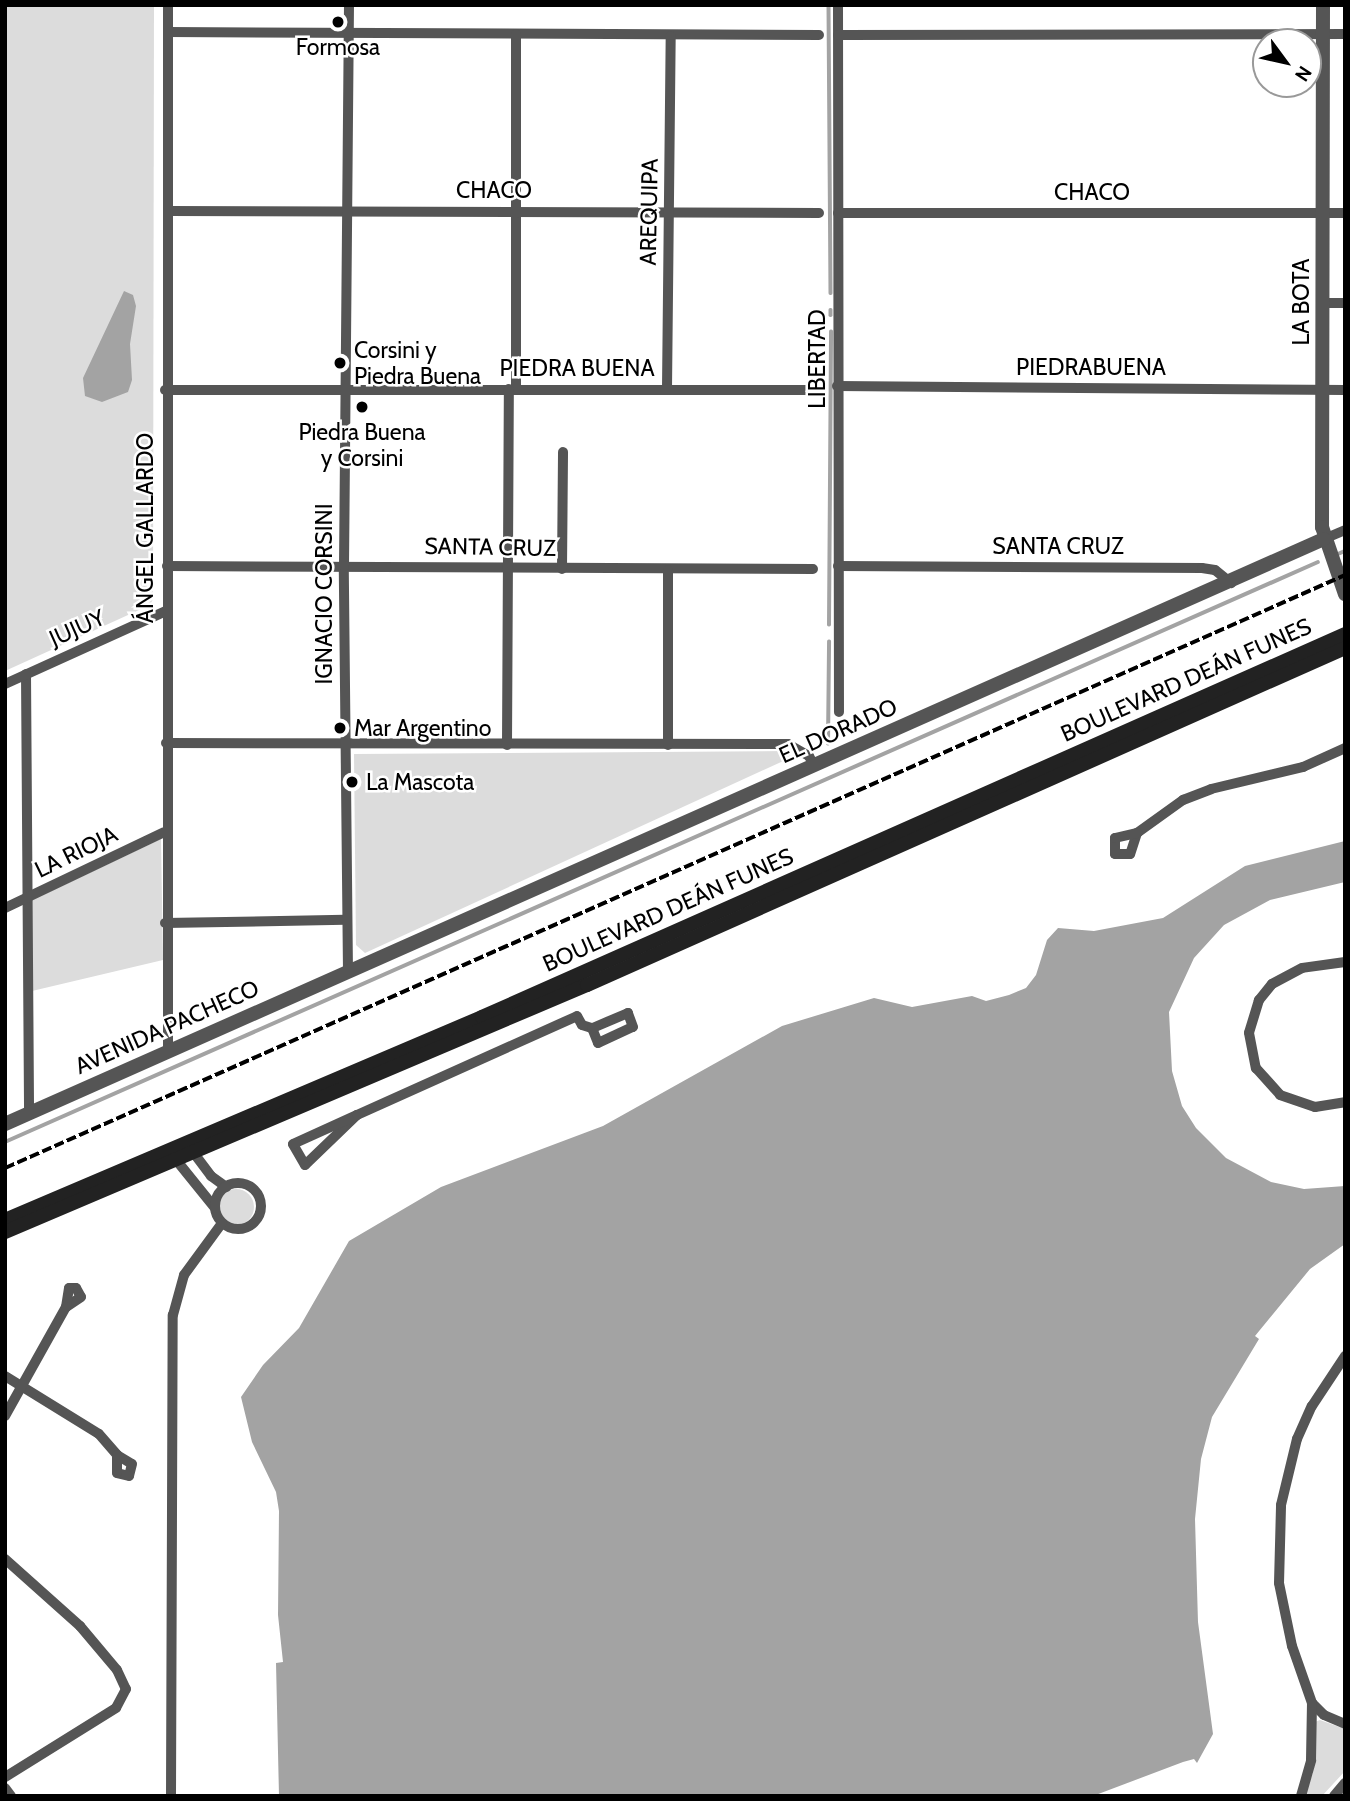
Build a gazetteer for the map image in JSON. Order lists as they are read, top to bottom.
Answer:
{
  "streets": {
    "main road": ["BOULEVARD DEÁN FUNES"],
    "street": [
      "CHACO",
      "AREQUIPA",
      "LA BOTA",
      "LIBERTAD",
      "PIEDRABUENA",
      "PIEDRA BUENA",
      "ÁNGEL GALLARDO",
      "SANTA CRUZ",
      "IGNACIO CORSINI",
      "JUJUY",
      "EL DORADO",
      "LA RIOJA",
      "AVENIDA PACHECO"
    ]
  },
  "crossings": [
    ["CHACO", "AREQUIPA"],
    ["CHACO", "LA BOTA"],
    ["CHACO", "LIBERTAD"],
    ["CHACO", "ÁNGEL GALLARDO"],
    ["CHACO", "IGNACIO CORSINI"],
    ["AREQUIPA", "PIEDRA BUENA"],
    ["LA BOTA", "PIEDRABUENA"],
    ["LA BOTA", "EL DORADO"],
    ["LIBERTAD", "PIEDRABUENA"],
    ["LIBERTAD", "SANTA CRUZ"],
    ["PIEDRA BUENA", "ÁNGEL GALLARDO"],
    ["PIEDRA BUENA", "IGNACIO CORSINI"],
    ["ÁNGEL GALLARDO", "SANTA CRUZ"],
    ["ÁNGEL GALLARDO", "JUJUY"],
    ["ÁNGEL GALLARDO", "LA RIOJA"],
    ["ÁNGEL GALLARDO", "AVENIDA PACHECO"],
    ["SANTA CRUZ", "IGNACIO CORSINI"],
    ["SANTA CRUZ", "EL DORADO"],
    ["IGNACIO CORSINI", "EL DORADO"],
    ["IGNACIO CORSINI", "AVENIDA PACHECO"],
    ["EL DORADO", "AVENIDA PACHECO"]
  ],
  "places": [
    "Formosa",
    "Corsini y Piedra Buena",
    "Piedra Buena y Corsini",
    "Mar Argentino",
    "La Mascota"
  ],
  "north": "bottom right"
}
